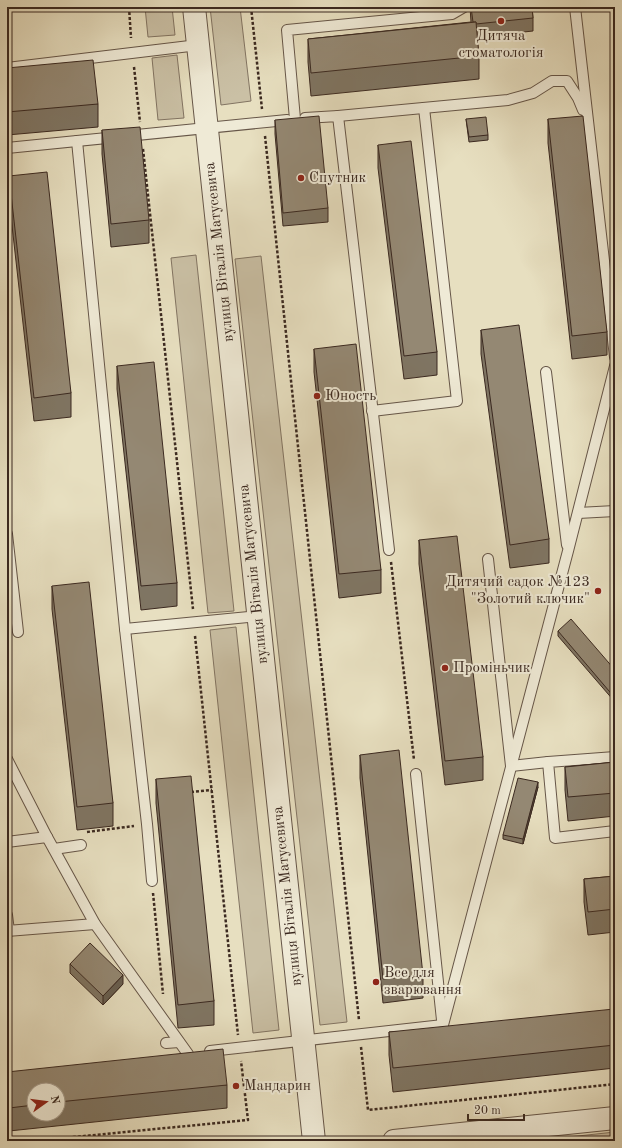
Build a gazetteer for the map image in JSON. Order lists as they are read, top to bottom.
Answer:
{
  "streets": {
    "street": ["вулиця Віталія Матусевича"]
  },
  "places": [
    "Дитяча стоматологія",
    "Спутник",
    "Юность",
    "Дитячий садок №123 \"Золотий ключик\"",
    "Проміньчик",
    "Все для зварювання",
    "Мандарин"
  ],
  "scale_bar": "20 m",
  "north": "right"
}
